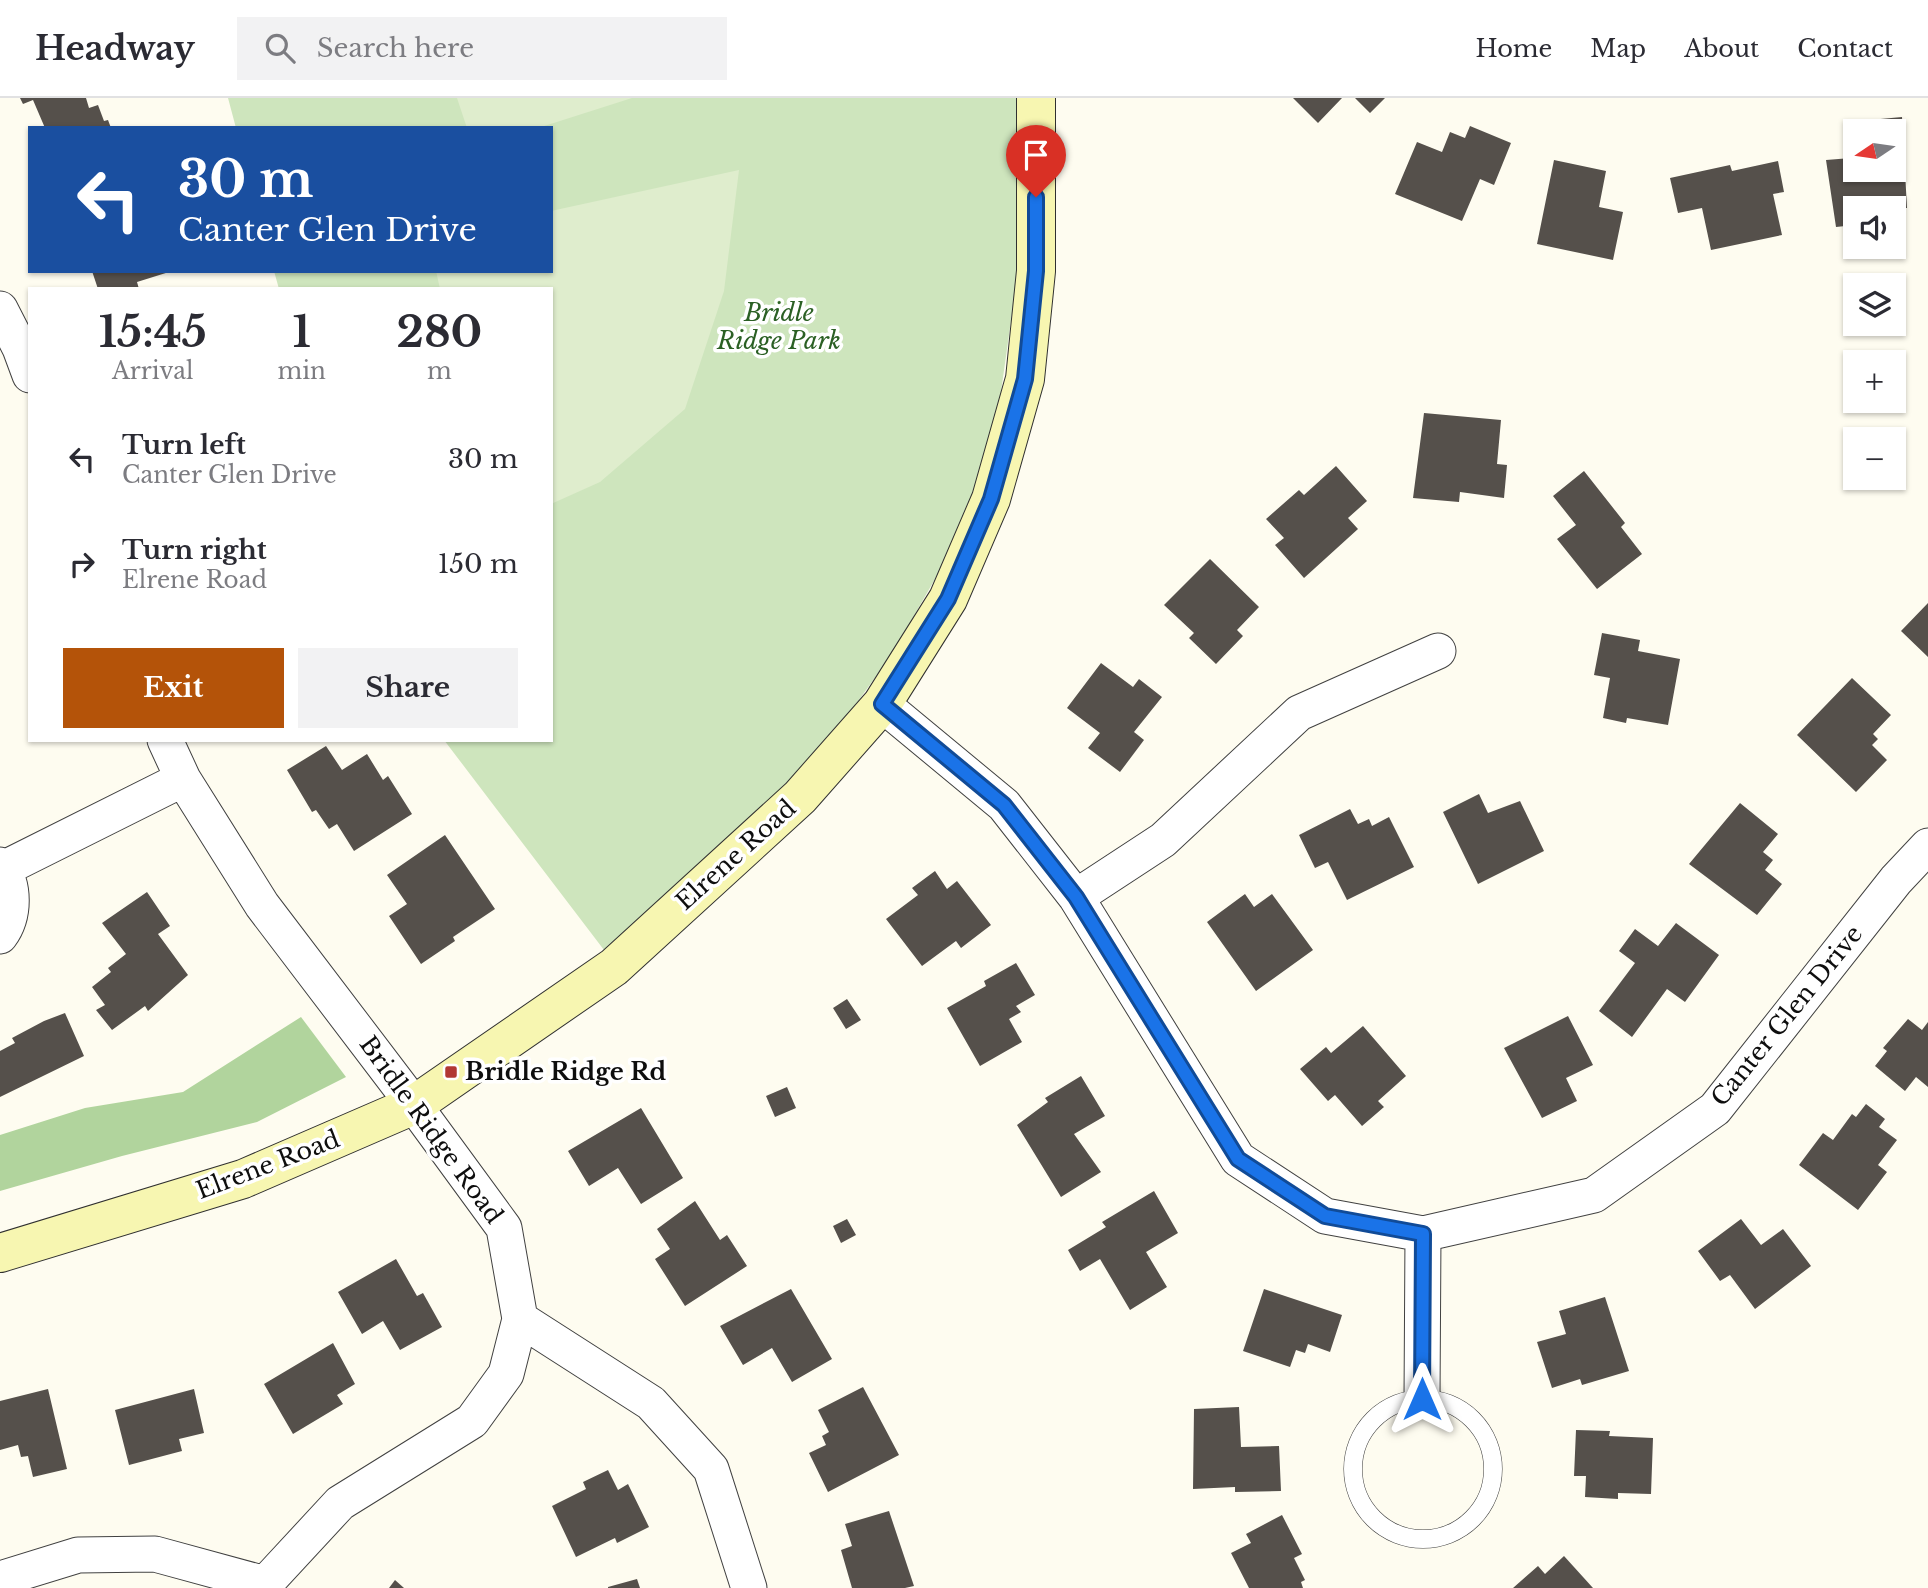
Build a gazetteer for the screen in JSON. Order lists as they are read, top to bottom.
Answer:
{
  "streets": {
    "street": ["Elrene Road", "Canter Glen Drive", "Bridle Ridge Road"]
  },
  "crossings": [
    ["Elrene Road", "Canter Glen Drive"],
    ["Elrene Road", "Bridle Ridge Road"]
  ],
  "parks": ["Bridle Ridge Park"],
  "places": {
    "transit": ["Bridle Ridge Rd"]
  },
  "north": "left",
  "page": {
    "header": "Headway",
    "search": "Search here",
    "nav": [
      "Home",
      "Map",
      "About",
      "Contact"
    ],
    "map_buttons": ["+", "−"],
    "turn": ["30 m", "Canter Glen Drive"],
    "eta": [
      "15:45",
      "Arrival",
      "1",
      "min",
      "280",
      "m"
    ],
    "list": [
      {
        "name": "Turn left",
        "note": "Canter Glen Drive",
        "value": "30 m"
      },
      {
        "name": "Turn right",
        "note": "Elrene Road",
        "value": "150 m"
      }
    ],
    "buttons": ["Exit", "Share"]
  }
}
